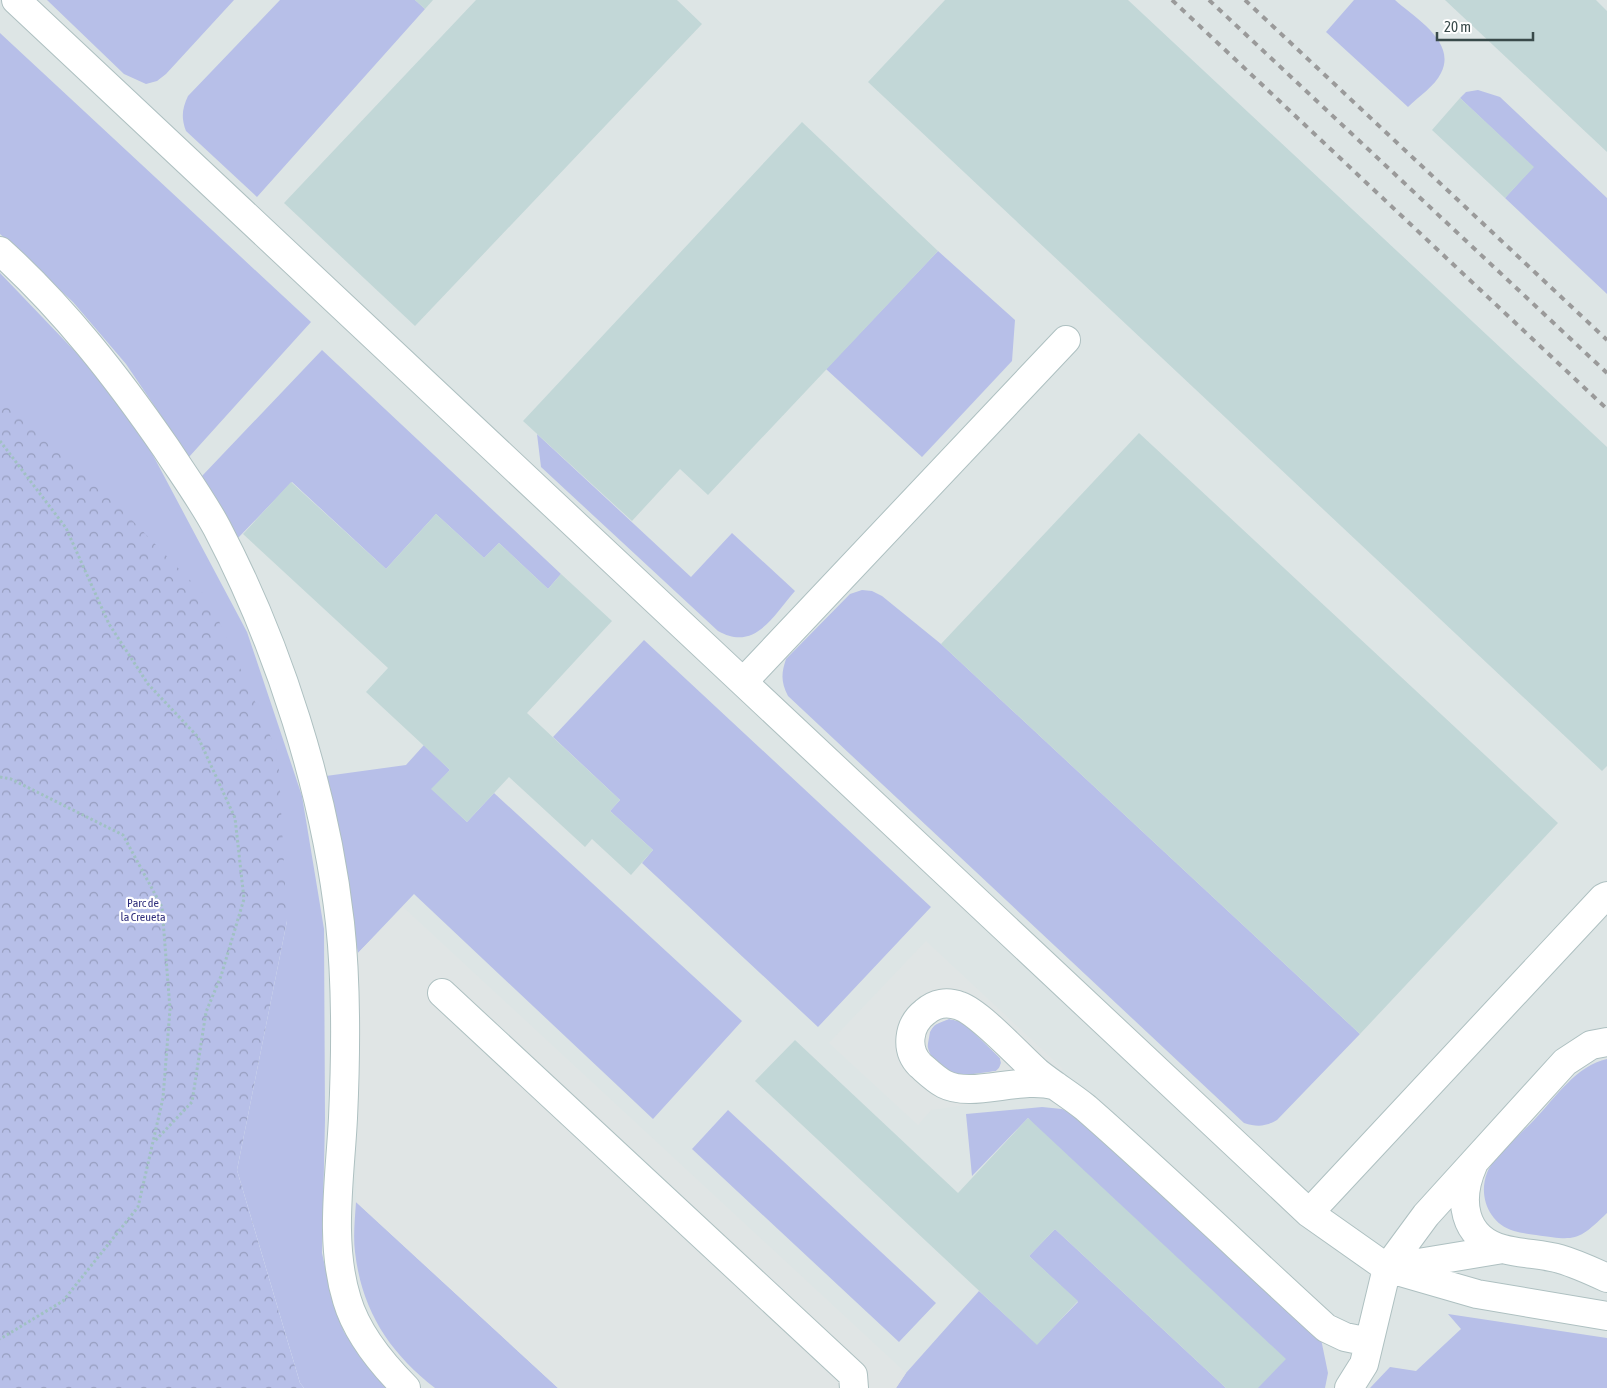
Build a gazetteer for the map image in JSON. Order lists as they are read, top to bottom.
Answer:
{
  "parks": ["Parc de la Creueta"],
  "scale_bar": "20 m"
}
